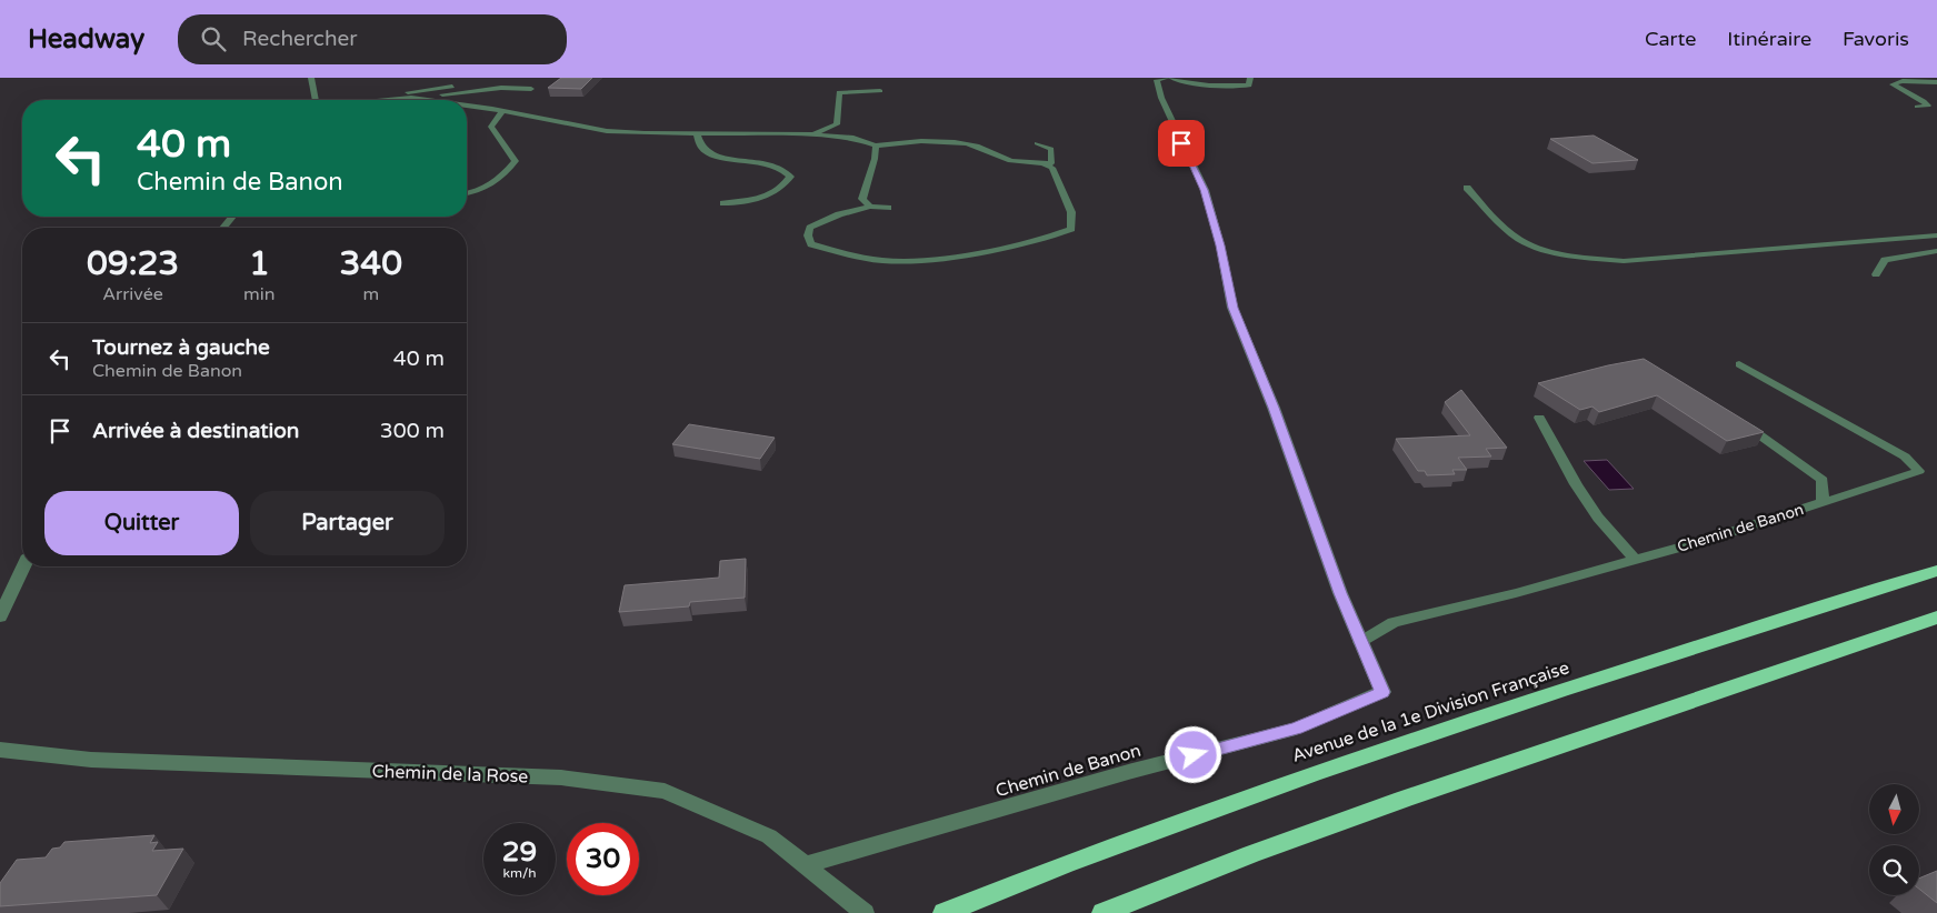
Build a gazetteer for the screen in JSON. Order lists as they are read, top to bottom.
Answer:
{
  "streets": {
    "highway": ["Avenue de la 1e Division Française"],
    "street": ["Chemin de Banon", "Chemin de la Rose"]
  },
  "crossings": [
    ["Chemin de Banon", "Chemin de la Rose"]
  ],
  "north": "bottom",
  "page": {
    "header": "Headway",
    "search": "Rechercher",
    "nav": ["Carte", "Itinéraire", "Favoris"],
    "turn": ["40 m", "Chemin de Banon"],
    "eta": [
      "09:23",
      "Arrivée",
      "1",
      "min",
      "340",
      "m"
    ],
    "list": [
      {
        "name": "Tournez à gauche",
        "note": "Chemin de Banon",
        "value": "40 m"
      },
      {
        "name": "Arrivée à destination",
        "value": "300 m"
      }
    ],
    "buttons": ["Quitter", "Partager"],
    "speed": "29 km/h",
    "limit": "30"
  }
}
